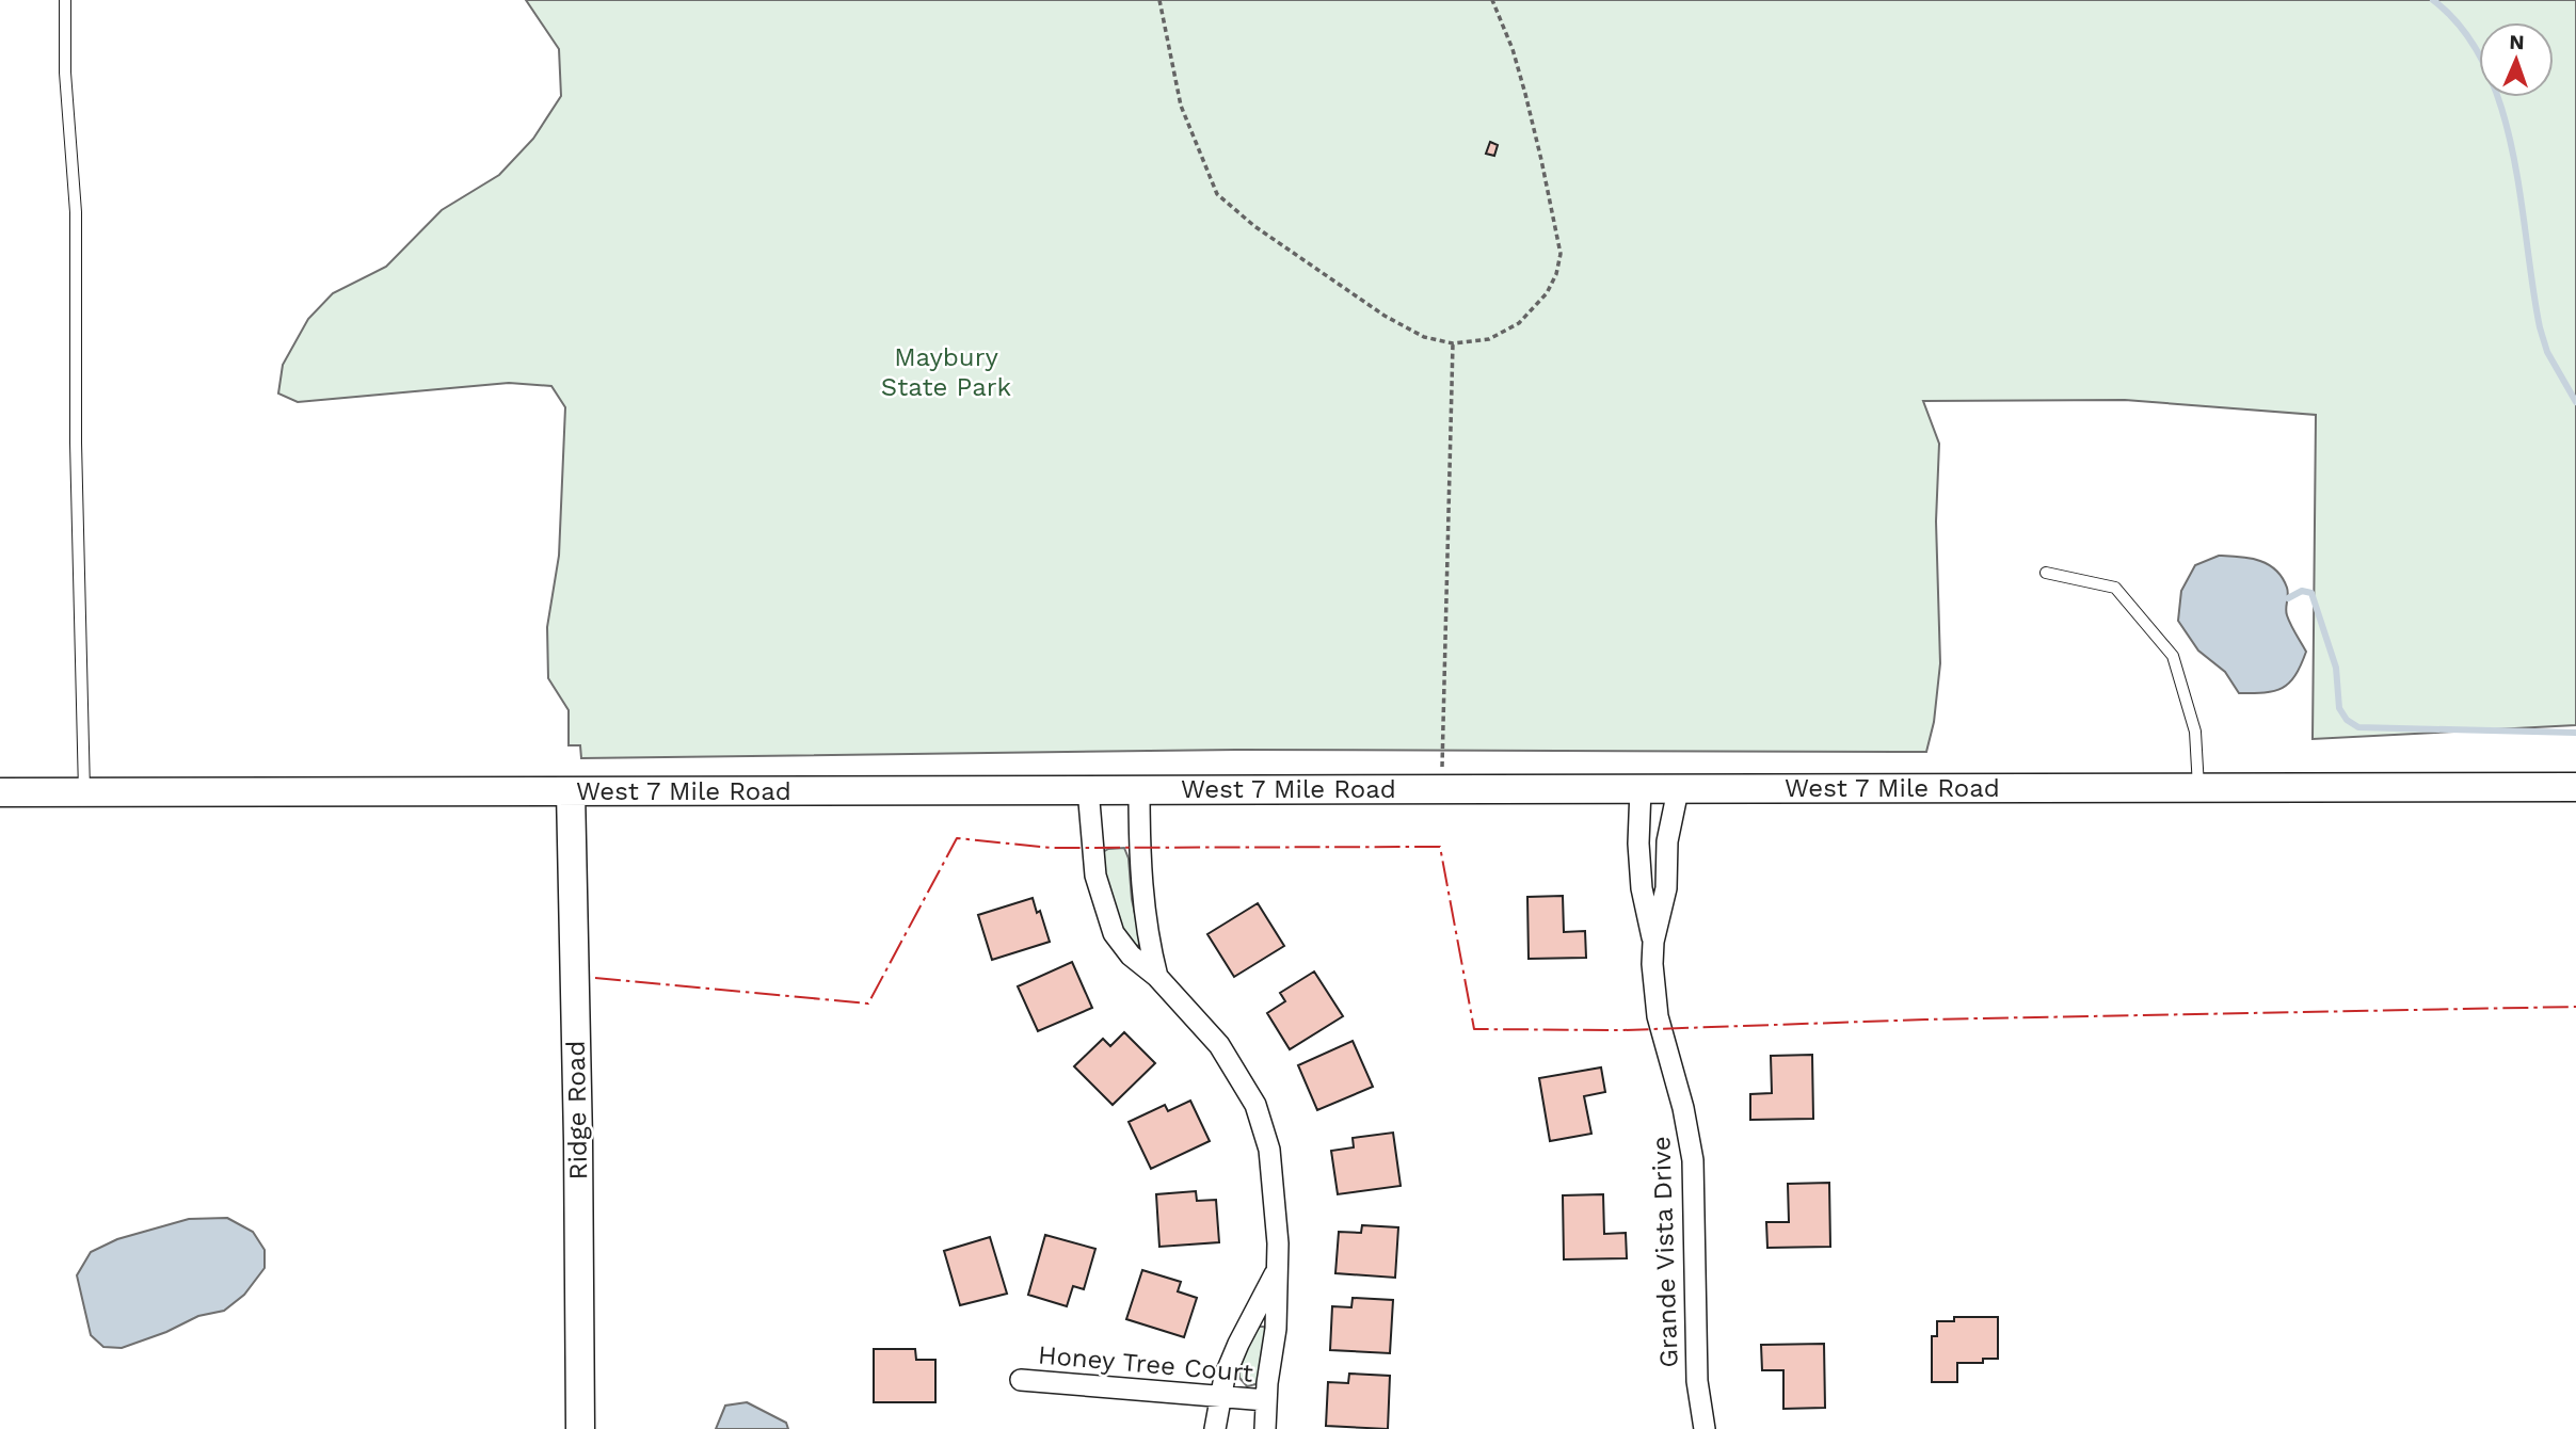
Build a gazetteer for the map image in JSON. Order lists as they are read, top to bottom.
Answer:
{
  "streets": {
    "street": [
      "West 7 Mile Road",
      "Ridge Road",
      "Grande Vista Drive",
      "Honey Tree Court"
    ]
  },
  "crossings": [
    ["West 7 Mile Road", "Ridge Road"],
    ["West 7 Mile Road", "Grande Vista Drive"]
  ],
  "parks": ["Maybury State Park"],
  "north": "top"
}
